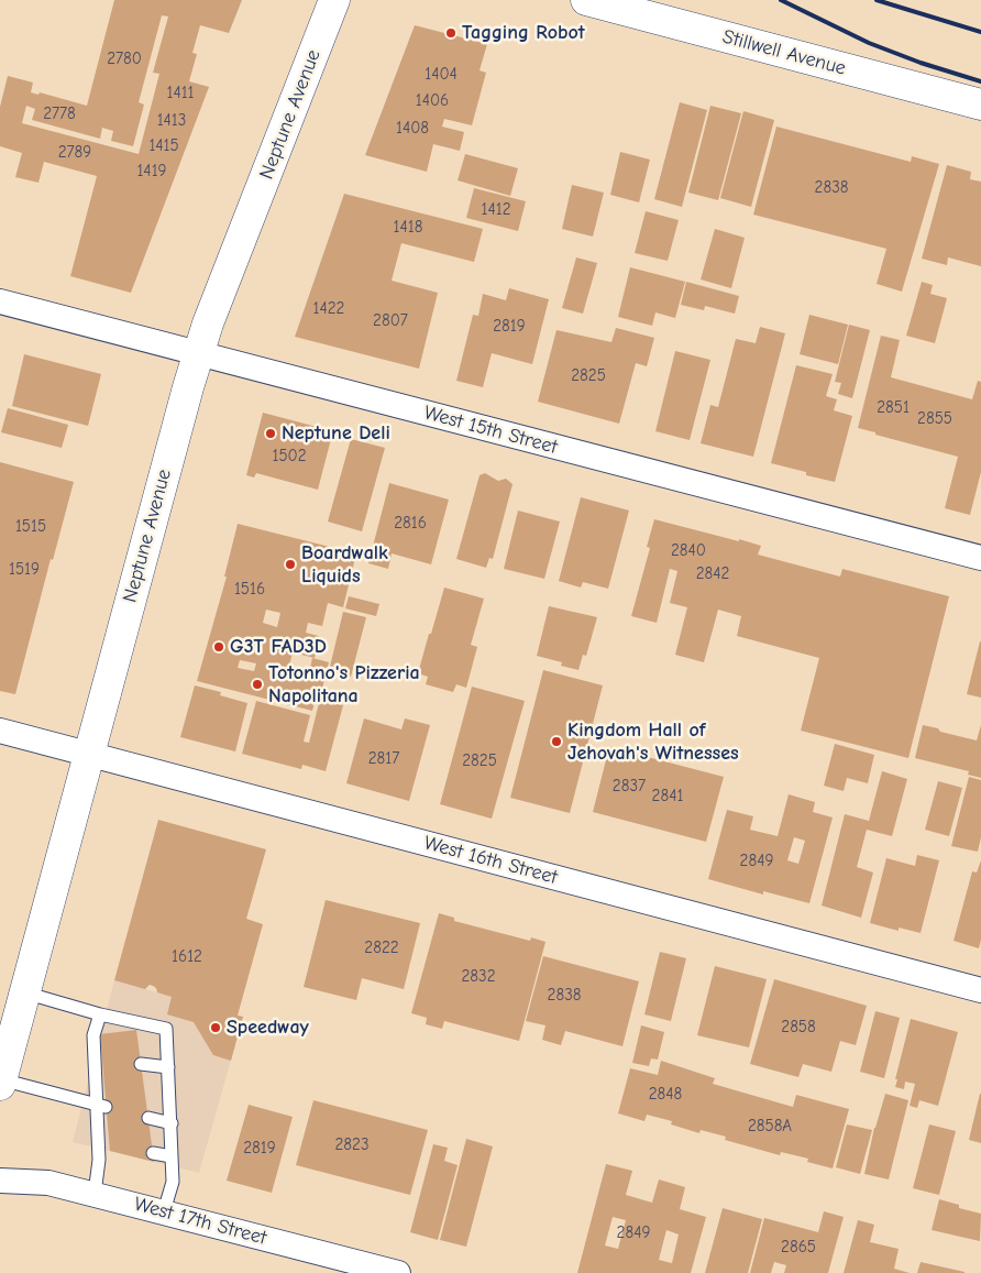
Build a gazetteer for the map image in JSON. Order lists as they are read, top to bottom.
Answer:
{
  "streets": {
    "main road": ["Stillwell Avenue", "Neptune Avenue"],
    "street": ["West 15th Street", "West 16th Street", "West 17th Street"]
  },
  "crossings": [
    ["Neptune Avenue", "West 15th Street"],
    ["Neptune Avenue", "West 16th Street"]
  ],
  "places": [
    "Tagging Robot",
    "Neptune Deli",
    "Boardwalk Liquids",
    "G3T FAD3D",
    "Totonno's Pizzeria Napolitana",
    "Kingdom Hall of Jehovah's Witnesses",
    "Speedway"
  ],
  "house_numbers": [
    "2780",
    "1404",
    "1411",
    "1406",
    "2778",
    "1413",
    "1408",
    "1415",
    "2789",
    "1419",
    "2838",
    "1412",
    "1418",
    "1422",
    "2807",
    "2819",
    "2825",
    "2851",
    "2855",
    "1502",
    "2816",
    "1515",
    "2840",
    "1519",
    "2842",
    "1516",
    "2817",
    "2825",
    "2837",
    "2841",
    "2849",
    "2822",
    "1612",
    "2832",
    "2838",
    "2858",
    "2848",
    "2858A",
    "2823",
    "2819",
    "2849",
    "2865"
  ]
}
